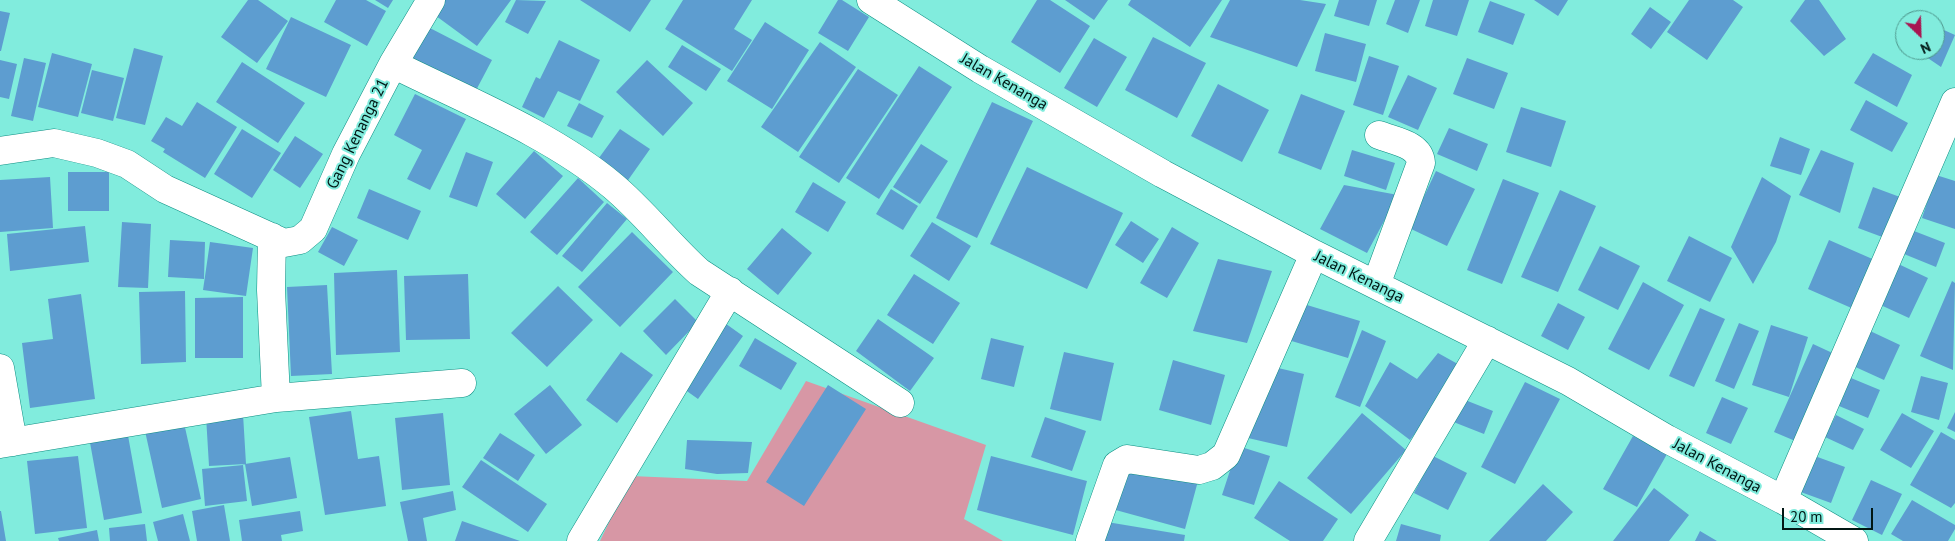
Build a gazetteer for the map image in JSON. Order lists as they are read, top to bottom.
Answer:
{
  "streets": {
    "street": ["Jalan Kenanga", "Gang Kenanga 21"]
  },
  "scale_bar": "20 m",
  "north": "bottom right"
}
